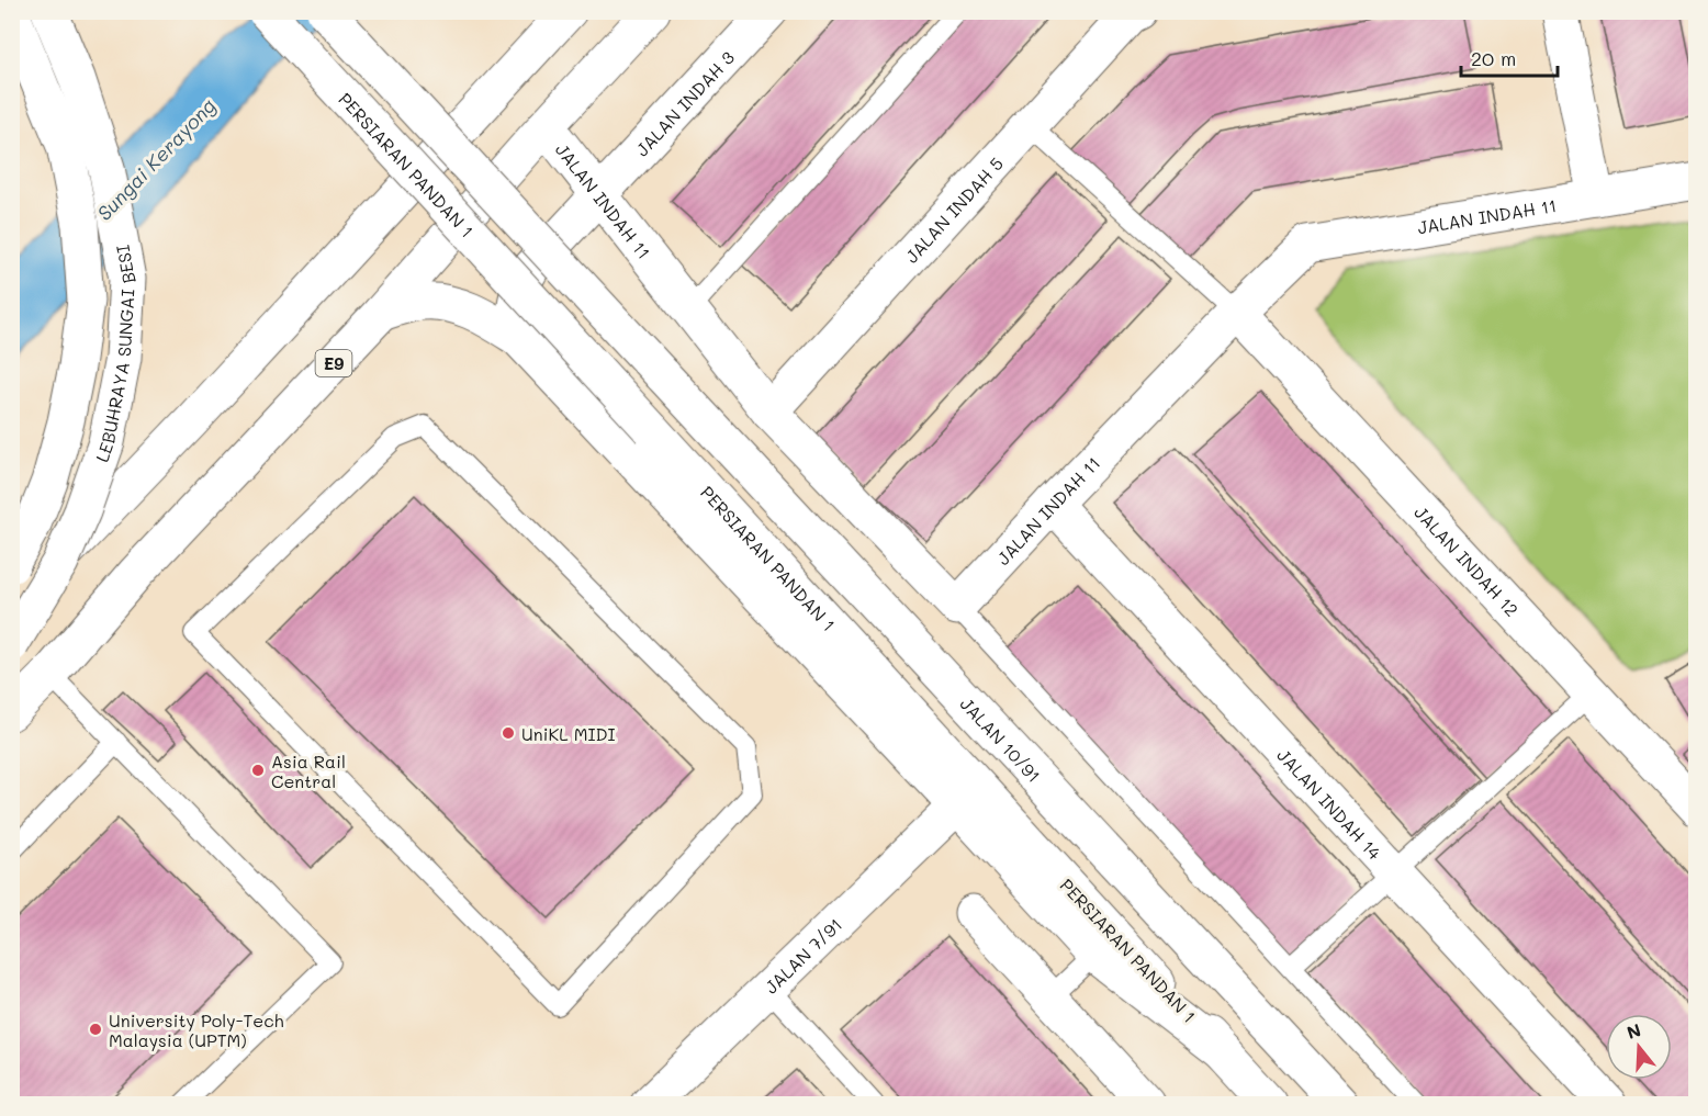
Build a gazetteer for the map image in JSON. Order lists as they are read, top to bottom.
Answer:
{
  "streets": {
    "main road": [
      "JALAN INDAH 3",
      "PERSIARAN PANDAN 1",
      "JALAN INDAH 11",
      "JALAN INDAH 5",
      "LEBUHRAYA SUNGAI BESI",
      "E9",
      "JALAN INDAH 12",
      "JALAN 10/91",
      "JALAN INDAH 14",
      "JALAN 7/91"
    ]
  },
  "crossings": [
    ["JALAN INDAH 3", "JALAN INDAH 11"],
    ["JALAN INDAH 11", "JALAN INDAH 5"],
    ["JALAN INDAH 11", "E9"],
    ["JALAN INDAH 11", "JALAN INDAH 12"],
    ["JALAN INDAH 11", "JALAN INDAH 14"]
  ],
  "water": ["Sungai Kerayong"],
  "places": ["UniKL MIDI", "Asia Rail Central", "University Poly-Tech Malaysia (UPTM)"],
  "scale_bar": "20 m",
  "north": "top"
}
